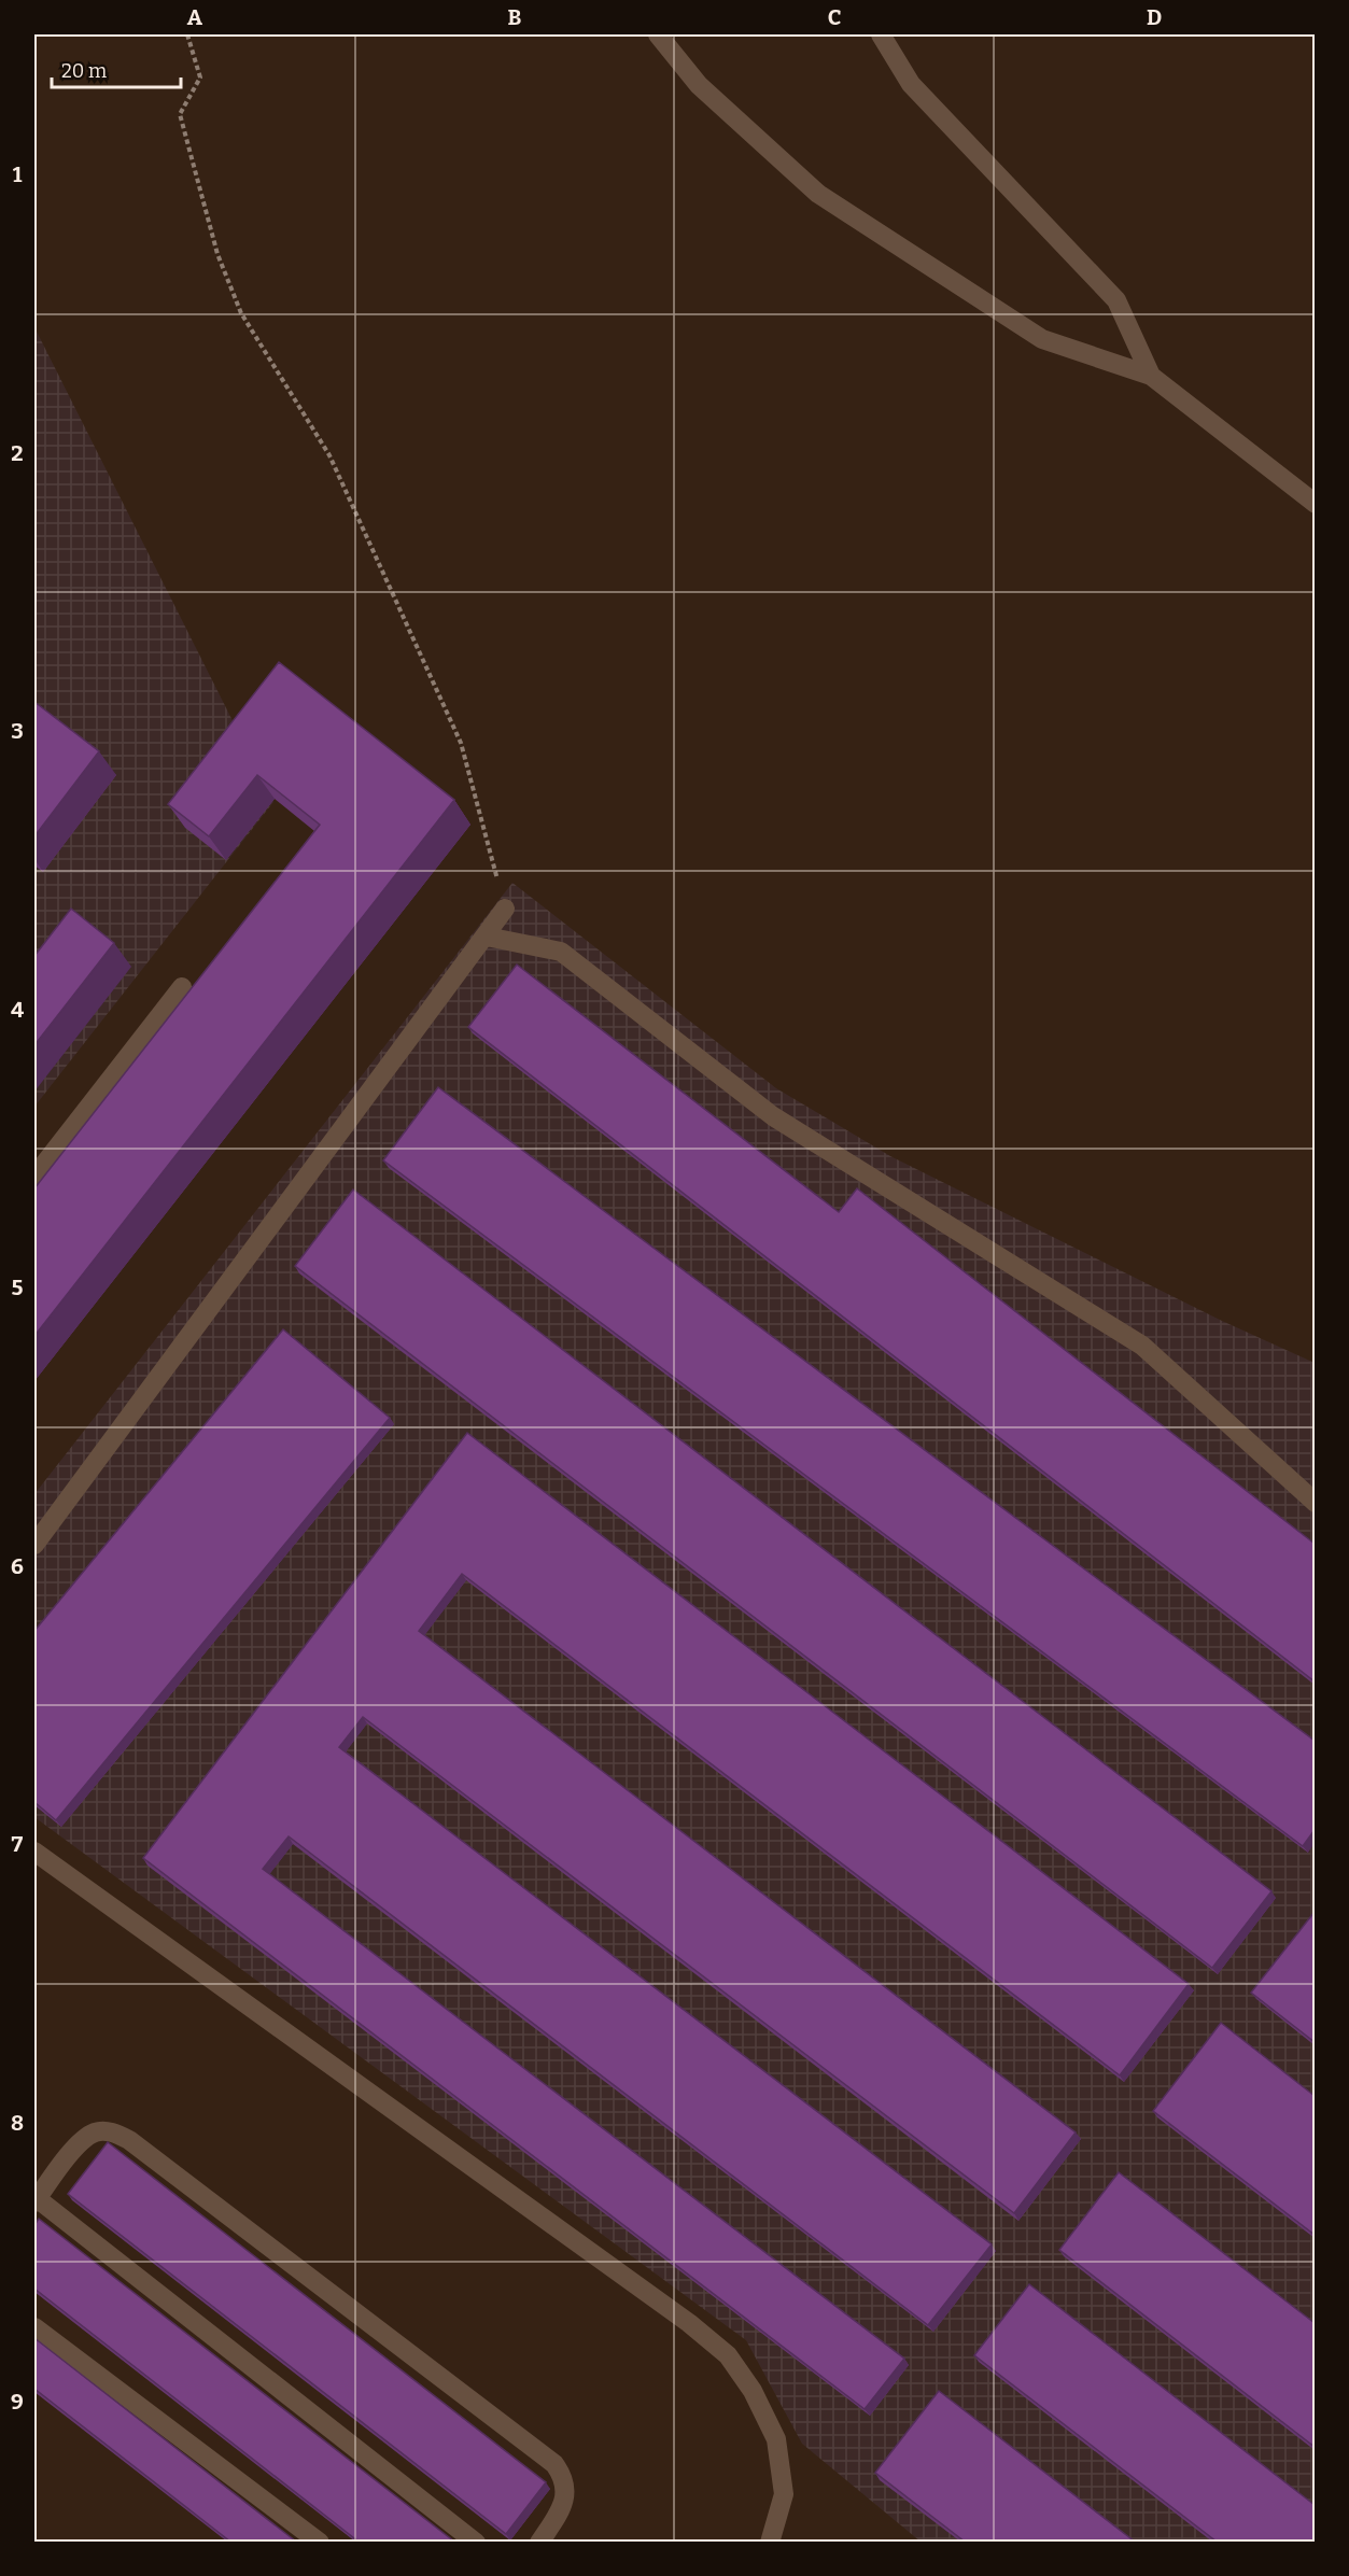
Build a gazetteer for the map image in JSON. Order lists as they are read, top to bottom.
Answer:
{
  "scale_bar": "20 m",
  "grid": {
    "columns": [
      "A",
      "B",
      "C",
      "D"
    ],
    "rows": [
      "1",
      "2",
      "3",
      "4",
      "5",
      "6",
      "7",
      "8",
      "9"
    ]
  }
}
